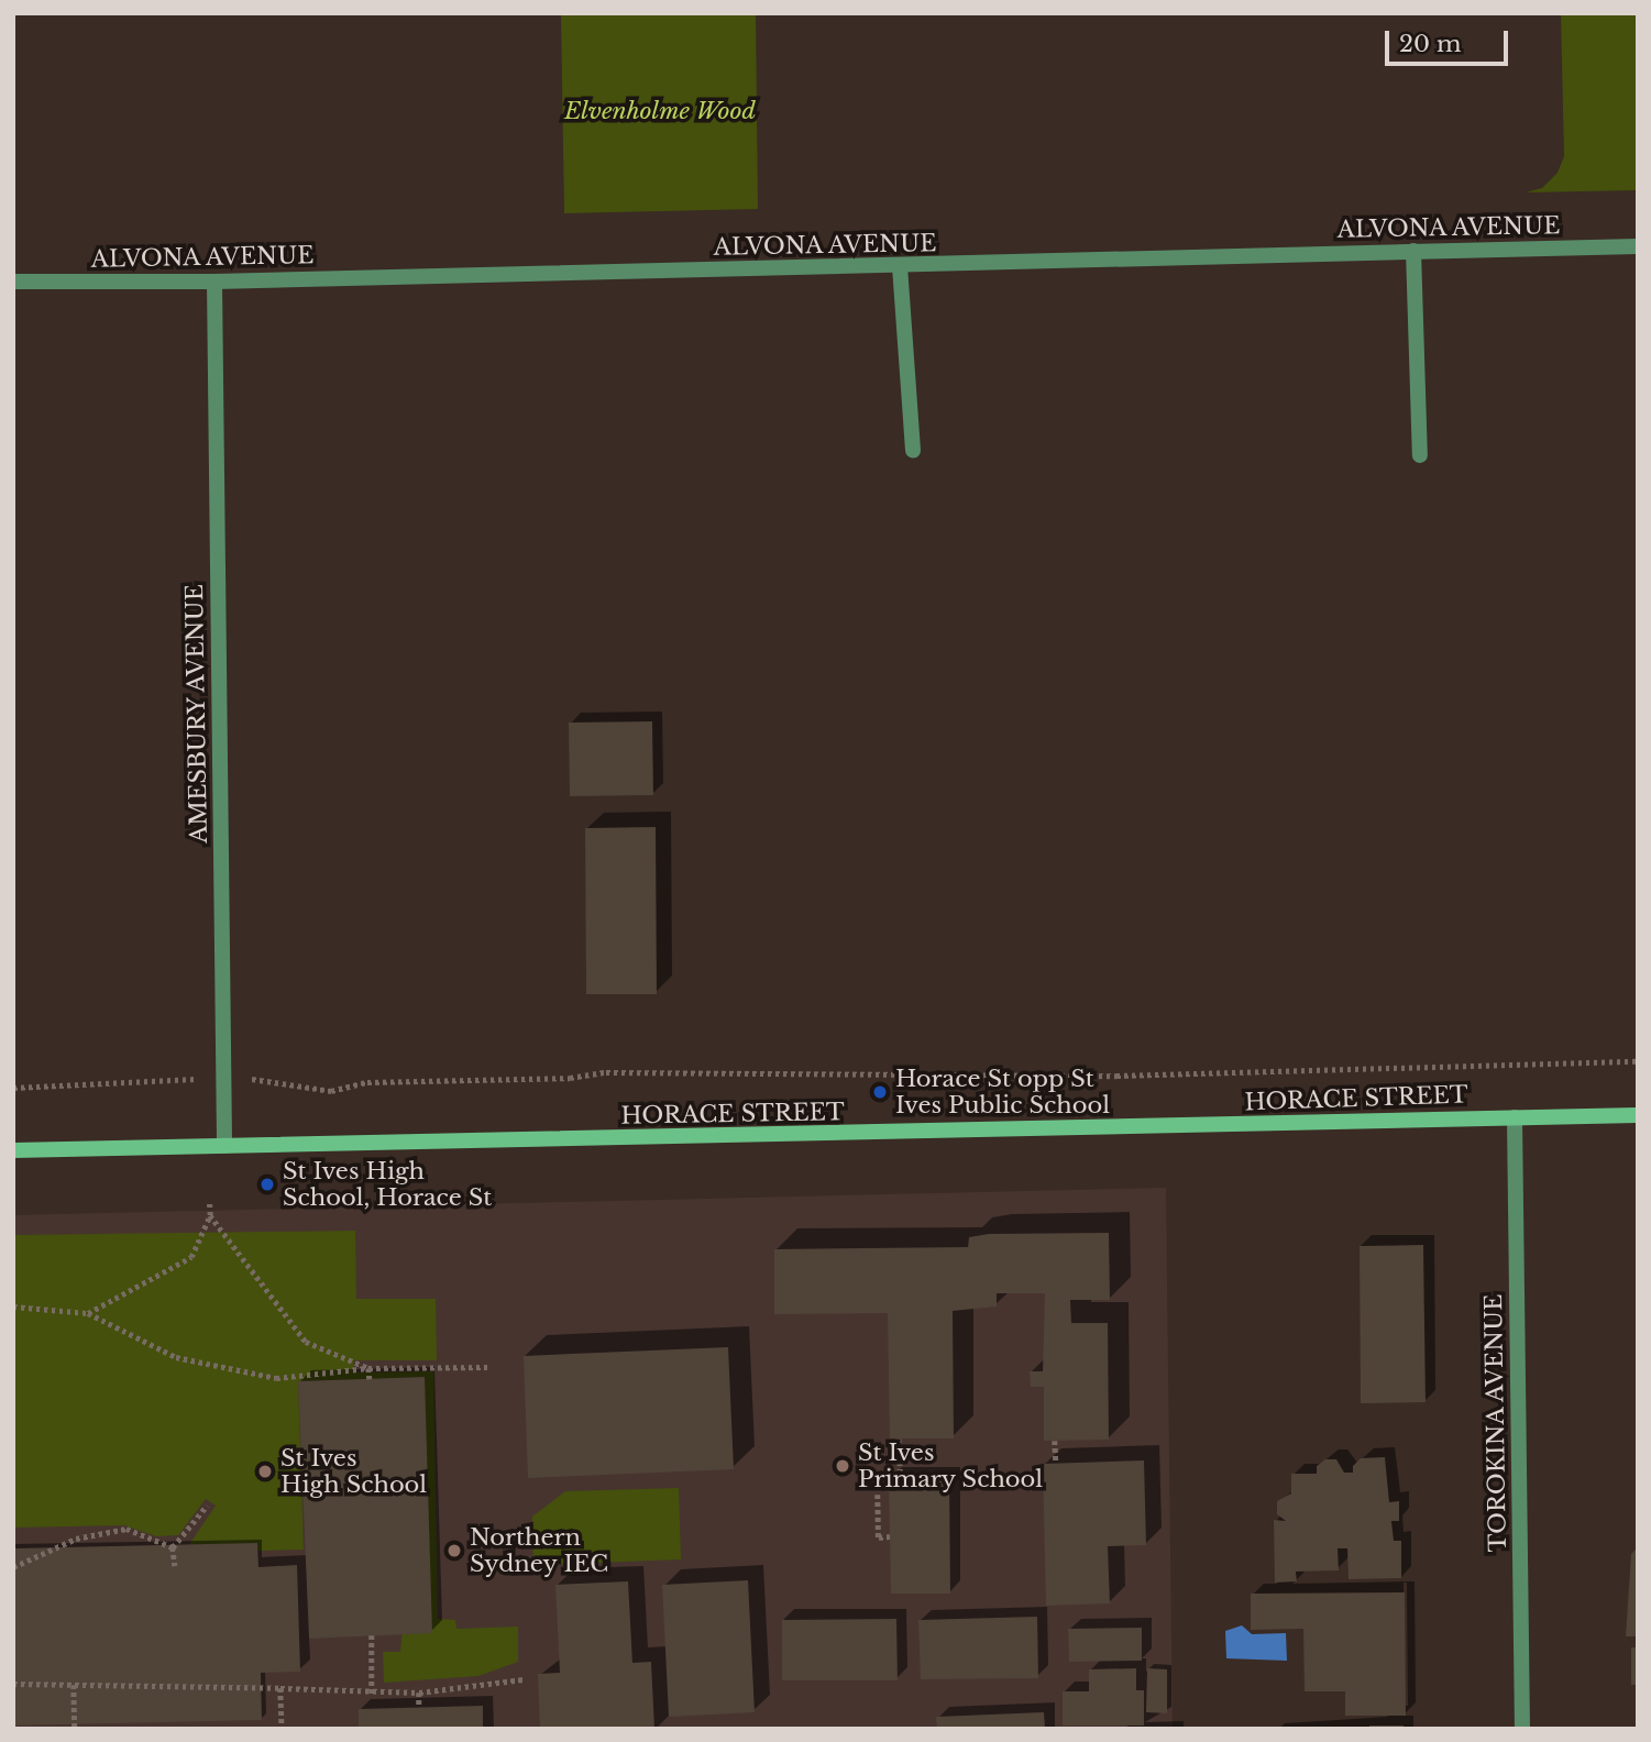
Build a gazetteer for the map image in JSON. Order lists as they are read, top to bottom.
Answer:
{
  "streets": {
    "main road": ["HORACE STREET"],
    "street": ["ALVONA AVENUE", "AMESBURY AVENUE", "TOROKINA AVENUE"]
  },
  "crossings": [
    ["ALVONA AVENUE", "AMESBURY AVENUE"],
    ["AMESBURY AVENUE", "HORACE STREET"],
    ["HORACE STREET", "TOROKINA AVENUE"]
  ],
  "parks": ["Elvenholme Wood"],
  "places": [
    "Horace St opp St Ives Public School",
    "St Ives High School, Horace St",
    "St Ives Primary School",
    "St Ives High School",
    "Northern Sydney IEC"
  ],
  "scale_bar": "20 m"
}
